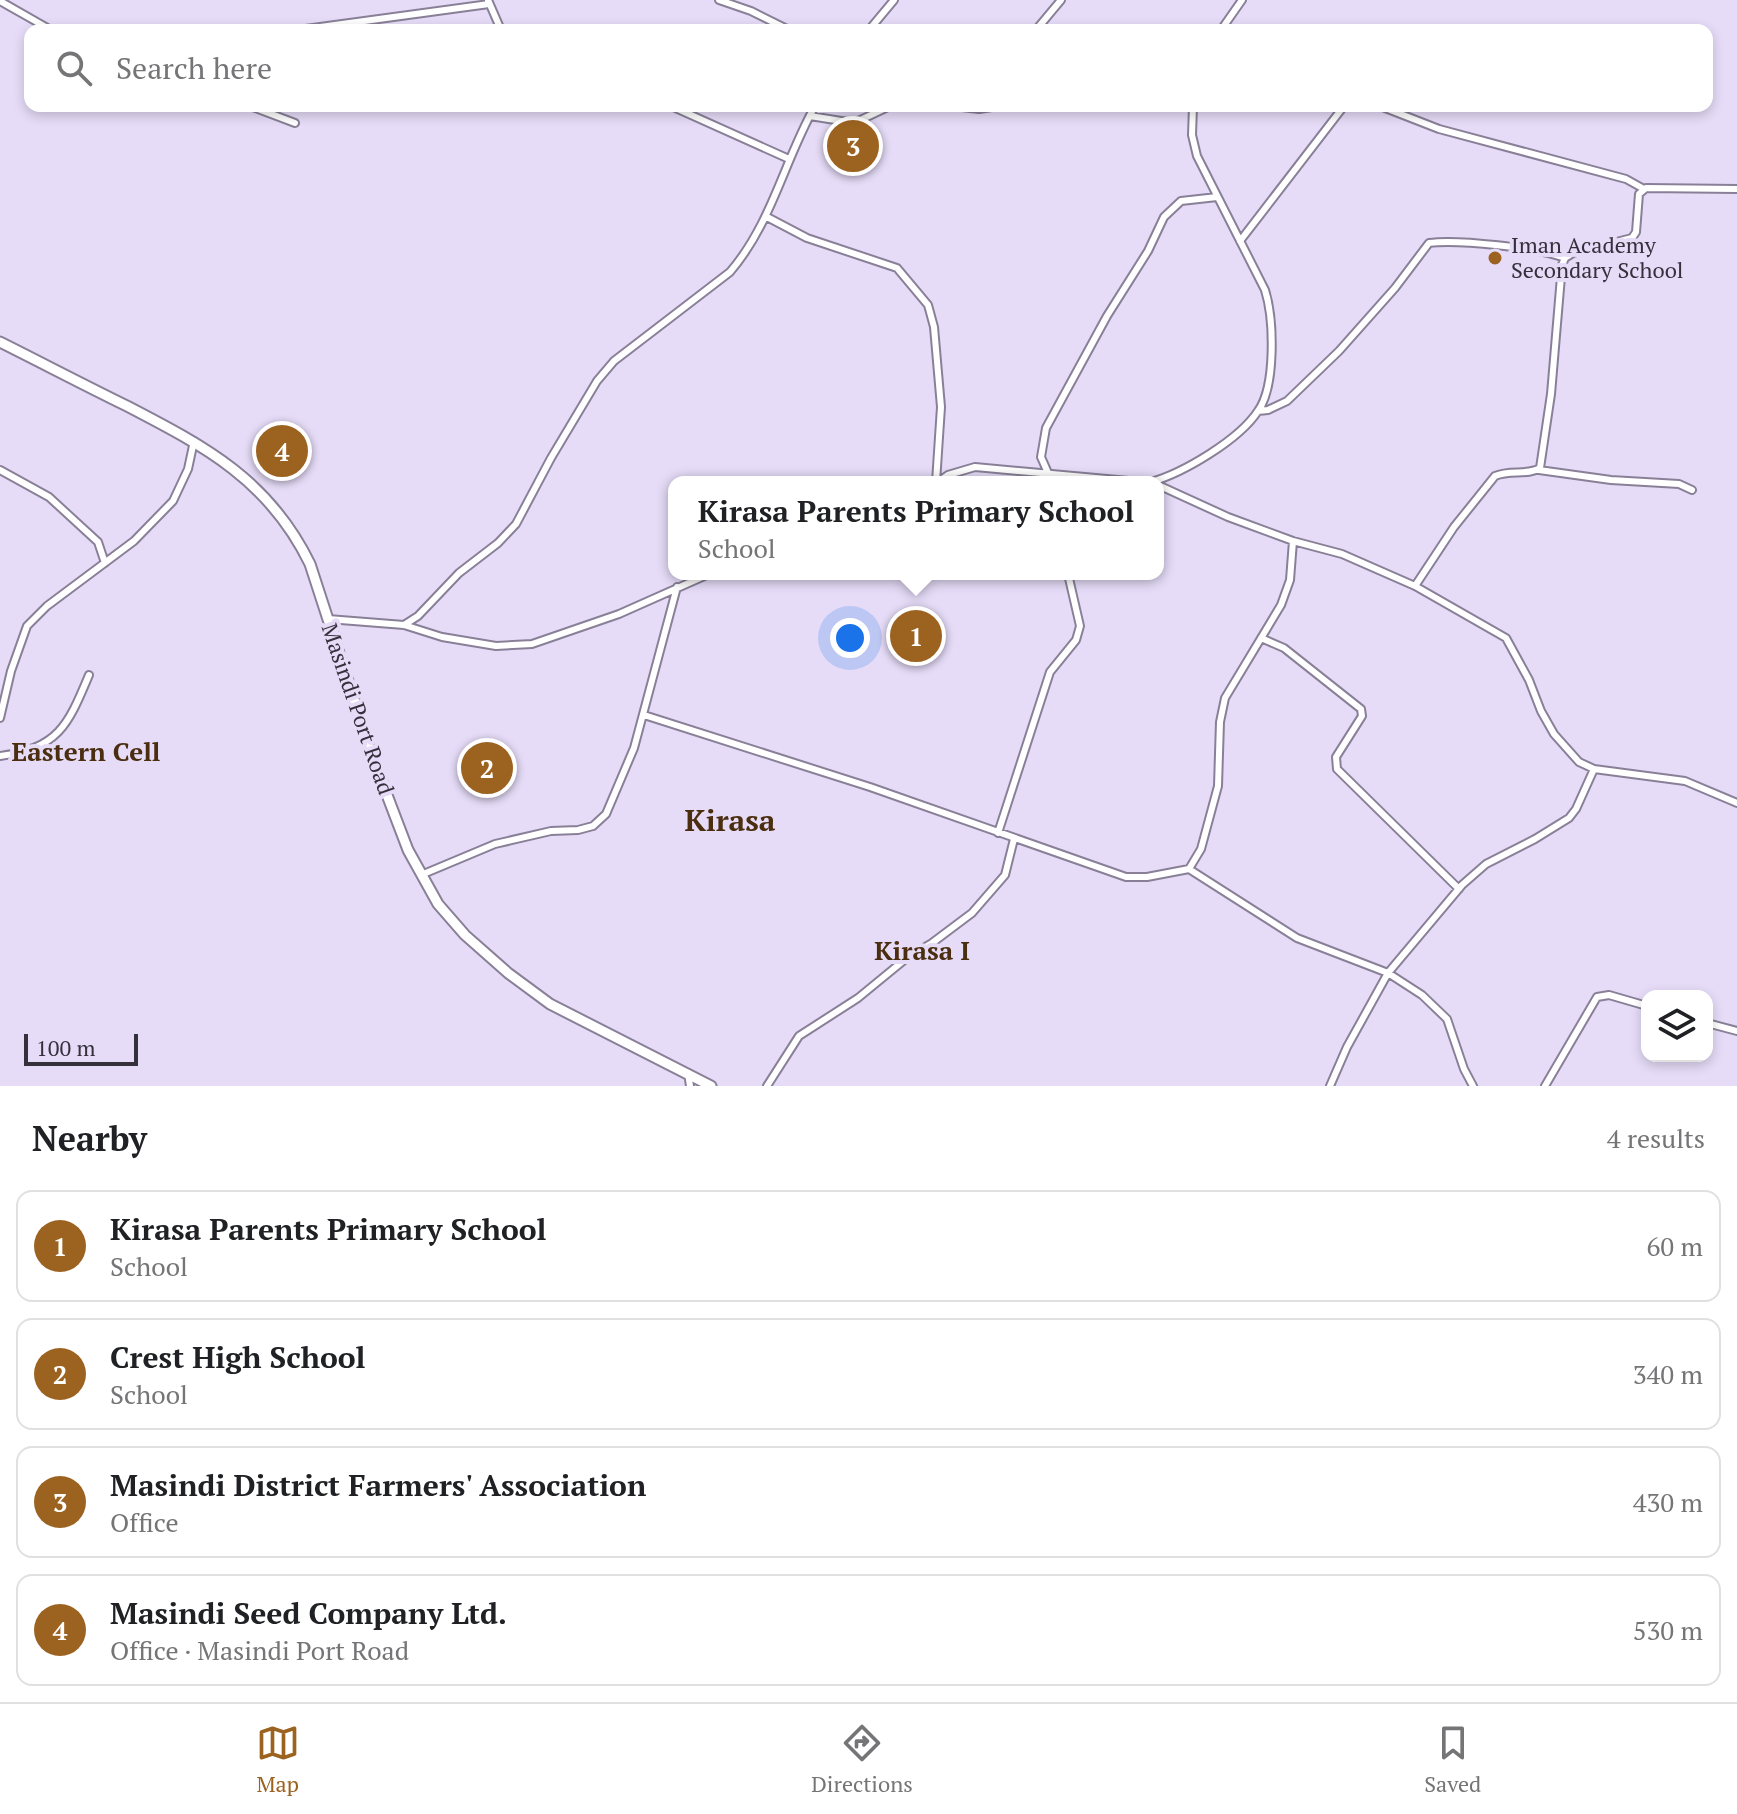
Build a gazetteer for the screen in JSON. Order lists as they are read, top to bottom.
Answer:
{
  "streets": {
    "main road": ["Masindi Port Road"]
  },
  "districts": ["Eastern Cell", "Kirasa", "Kirasa I"],
  "places": ["Iman Academy Secondary School"],
  "scale_bar": "100 m",
  "page": {
    "search": "Search here",
    "pins": [
      "3",
      "4",
      "1",
      "2"
    ],
    "popup": ["Kirasa Parents Primary School", "School"],
    "scale": "100 m",
    "heading": ["Nearby", "4 results"],
    "list": [
      {
        "mark": "1",
        "name": "Kirasa Parents Primary School",
        "note": "School",
        "value": "60 m"
      },
      {
        "mark": "2",
        "name": "Crest High School",
        "note": "School",
        "value": "340 m"
      },
      {
        "mark": "3",
        "name": "Masindi District Farmers' Association",
        "note": "Office",
        "value": "430 m"
      },
      {
        "mark": "4",
        "name": "Masindi Seed Company Ltd.",
        "note": "Office · Masindi Port Road",
        "value": "530 m"
      }
    ],
    "nav": ["Map", "Directions", "Saved"]
  }
}
